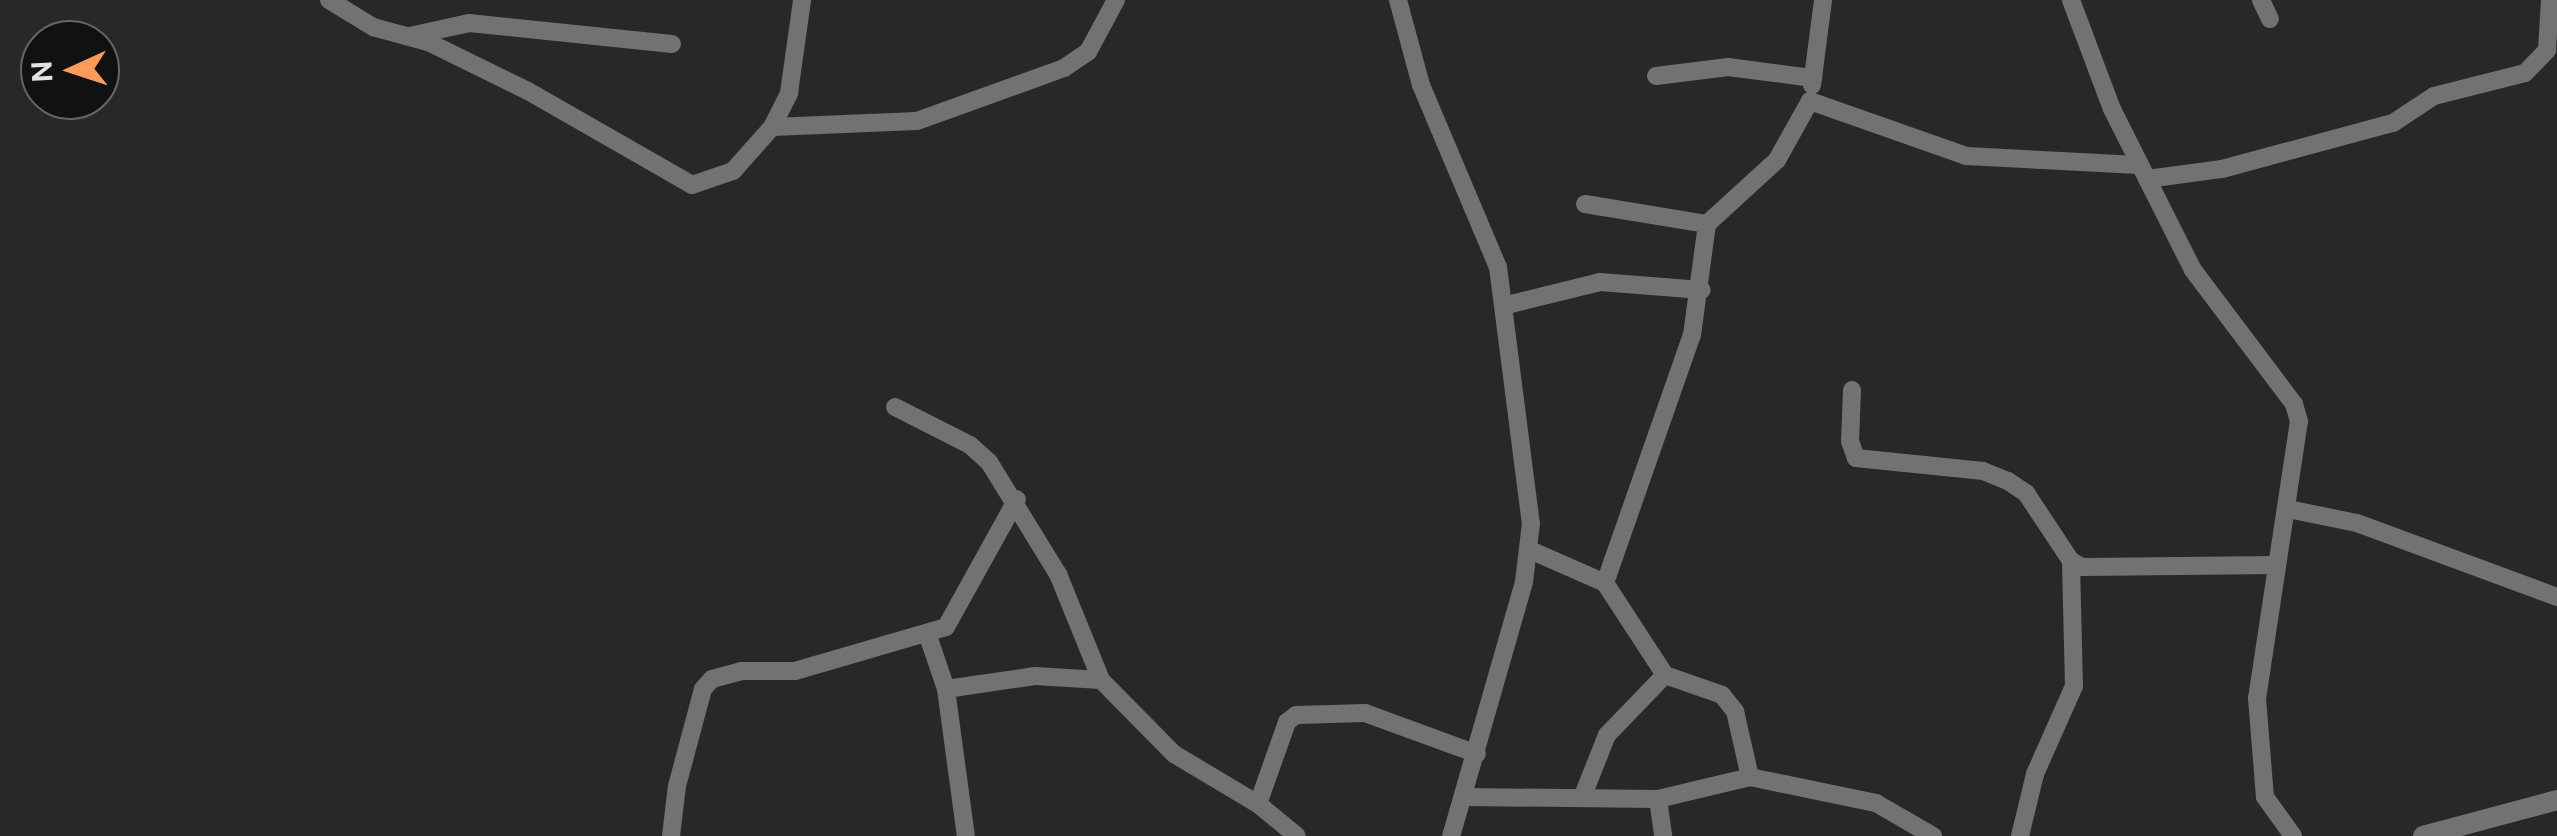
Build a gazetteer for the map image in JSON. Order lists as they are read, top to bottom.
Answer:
{
  "north": "left"
}
